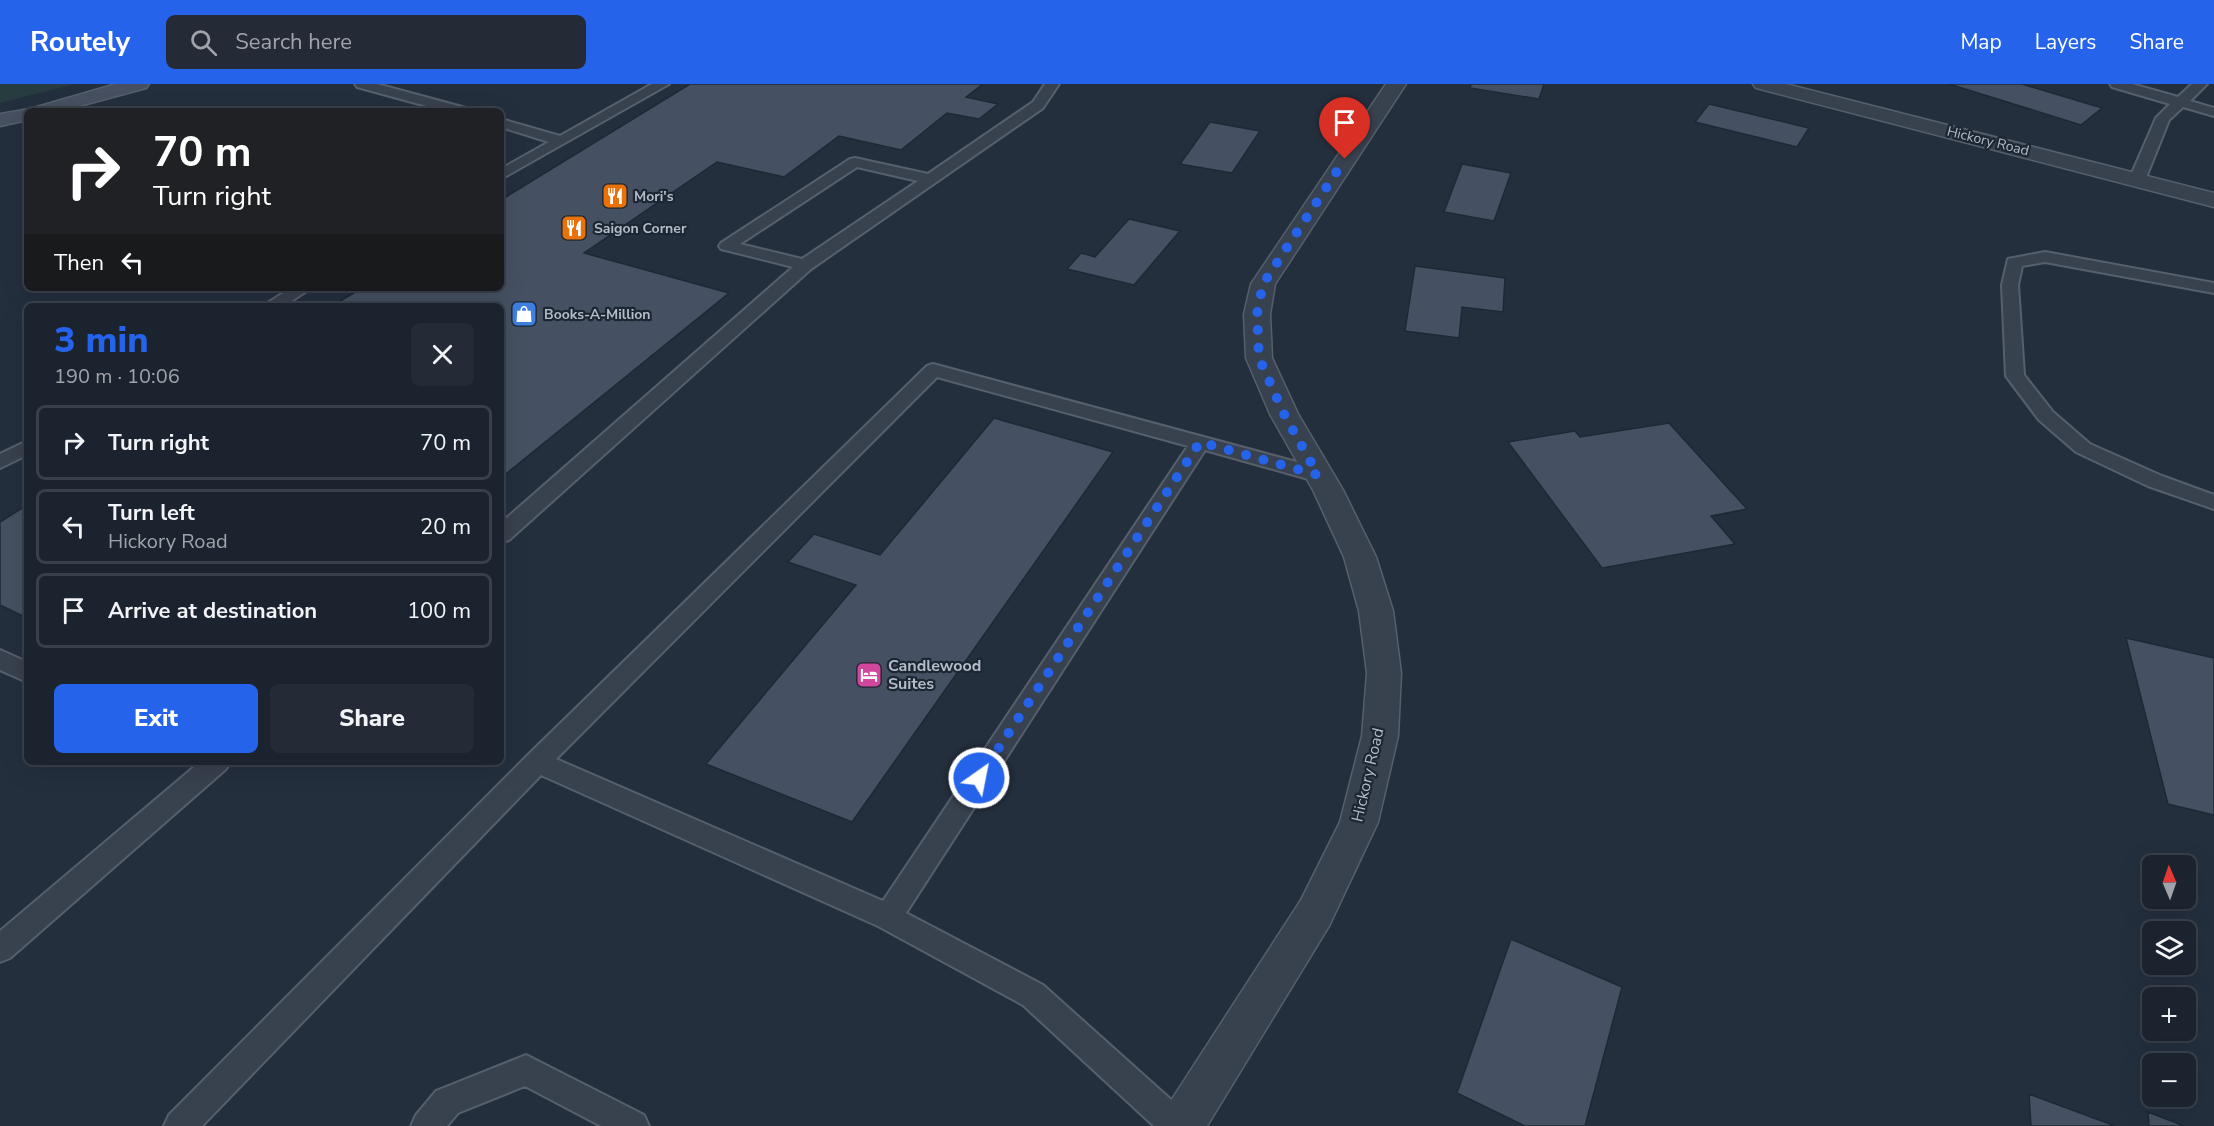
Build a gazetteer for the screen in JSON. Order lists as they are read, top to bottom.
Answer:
{
  "streets": {
    "street": ["Hickory Road"]
  },
  "places": {
    "restaurant": ["Mori's", "Saigon Corner"],
    "shop": ["Books-A-Million"],
    "hotel": ["Candlewood Suites"]
  },
  "north": "top",
  "page": {
    "header": "Routely",
    "search": "Search here",
    "nav": ["Map", "Layers", "Share"],
    "turn": ["70 m", "Turn right"],
    "then": "Then",
    "heading": ["3 min", "190 m · 10:06"],
    "list": [
      {
        "name": "Turn right",
        "value": "70 m"
      },
      {
        "name": "Turn left",
        "note": "Hickory Road",
        "value": "20 m"
      },
      {
        "name": "Arrive at destination",
        "value": "100 m"
      }
    ],
    "buttons": ["Exit", "Share"],
    "map_buttons": ["+", "−"]
  }
}
